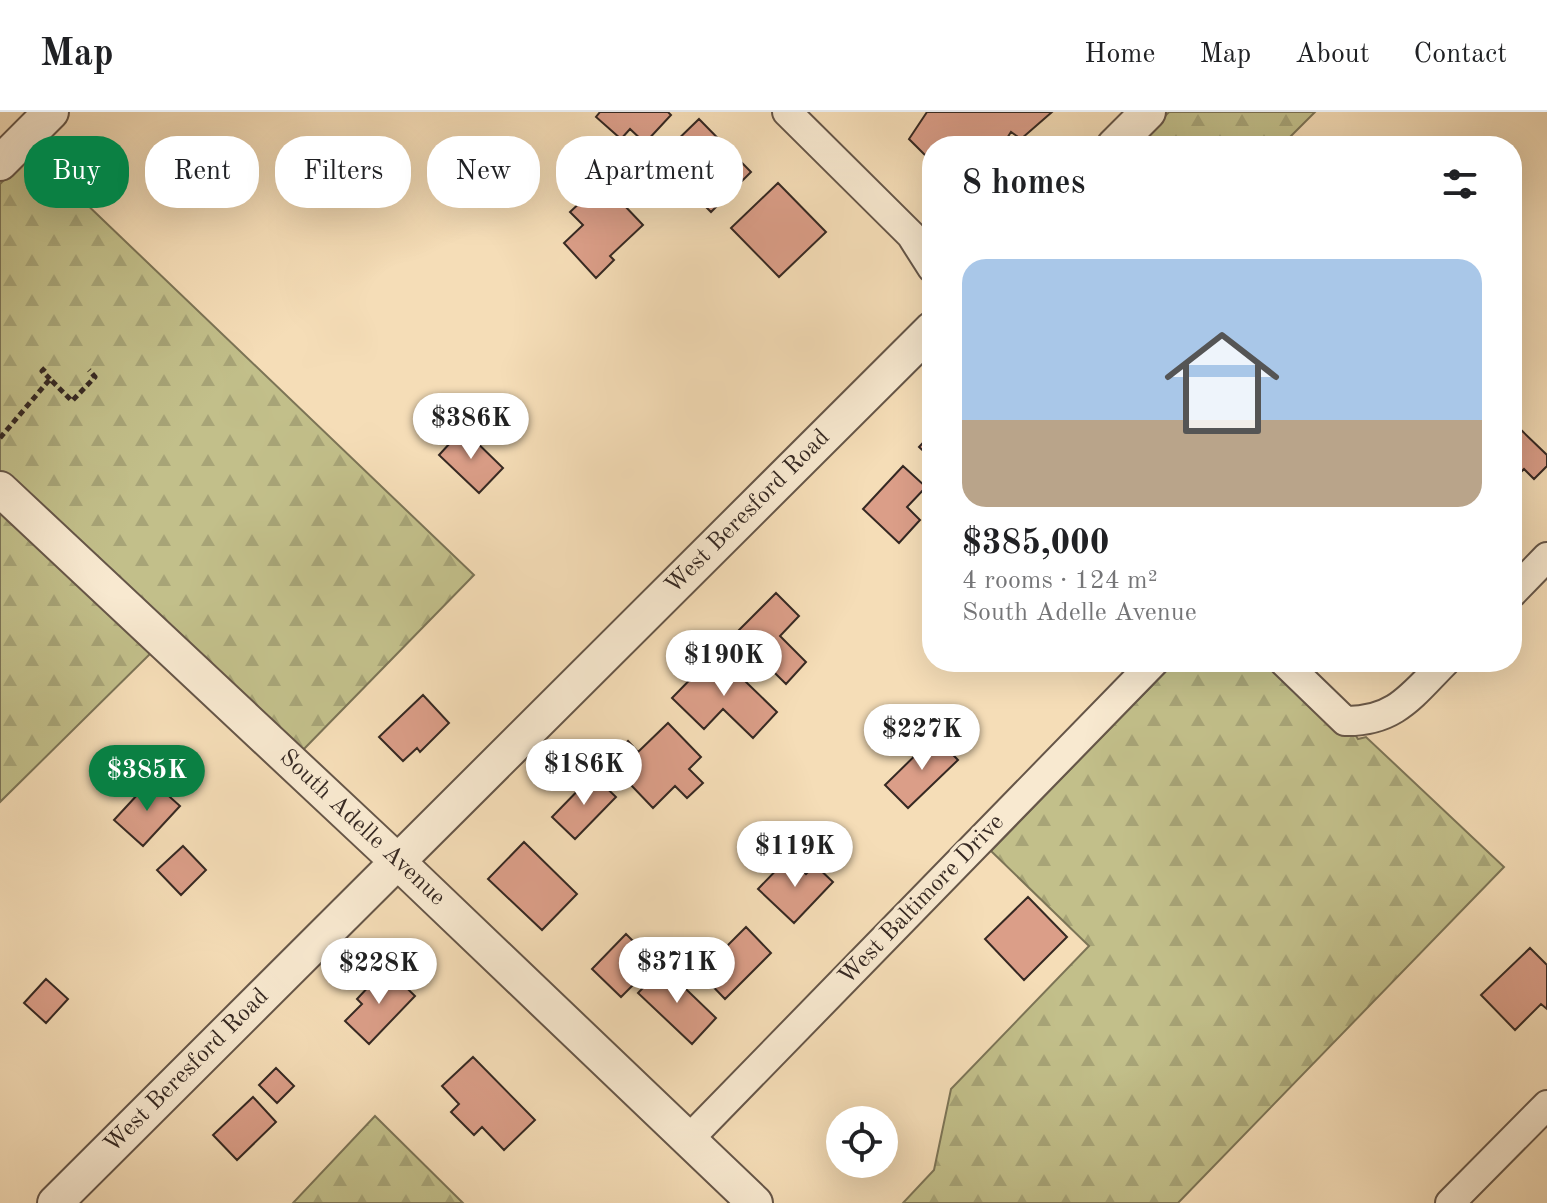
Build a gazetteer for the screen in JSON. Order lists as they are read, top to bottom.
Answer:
{
  "streets": {
    "street": ["West Beresford Road", "South Adelle Avenue", "West Baltimore Drive"]
  },
  "crossings": [
    ["West Beresford Road", "South Adelle Avenue"],
    ["South Adelle Avenue", "West Baltimore Drive"]
  ],
  "page": {
    "header": "Map",
    "nav": [
      "Home",
      "Map",
      "About",
      "Contact"
    ],
    "chip": [
      "Buy",
      "Rent",
      "Filters",
      "New",
      "Apartment"
    ],
    "heading": "8 homes",
    "list": [
      {
        "name": "$385,000",
        "note": "4 rooms · 124 m² · South Adelle Avenue"
      }
    ],
    "price": [
      "$386K",
      "$190K",
      "$227K",
      "$186K",
      "$385K",
      "$119K",
      "$371K",
      "$228K"
    ]
  }
}
